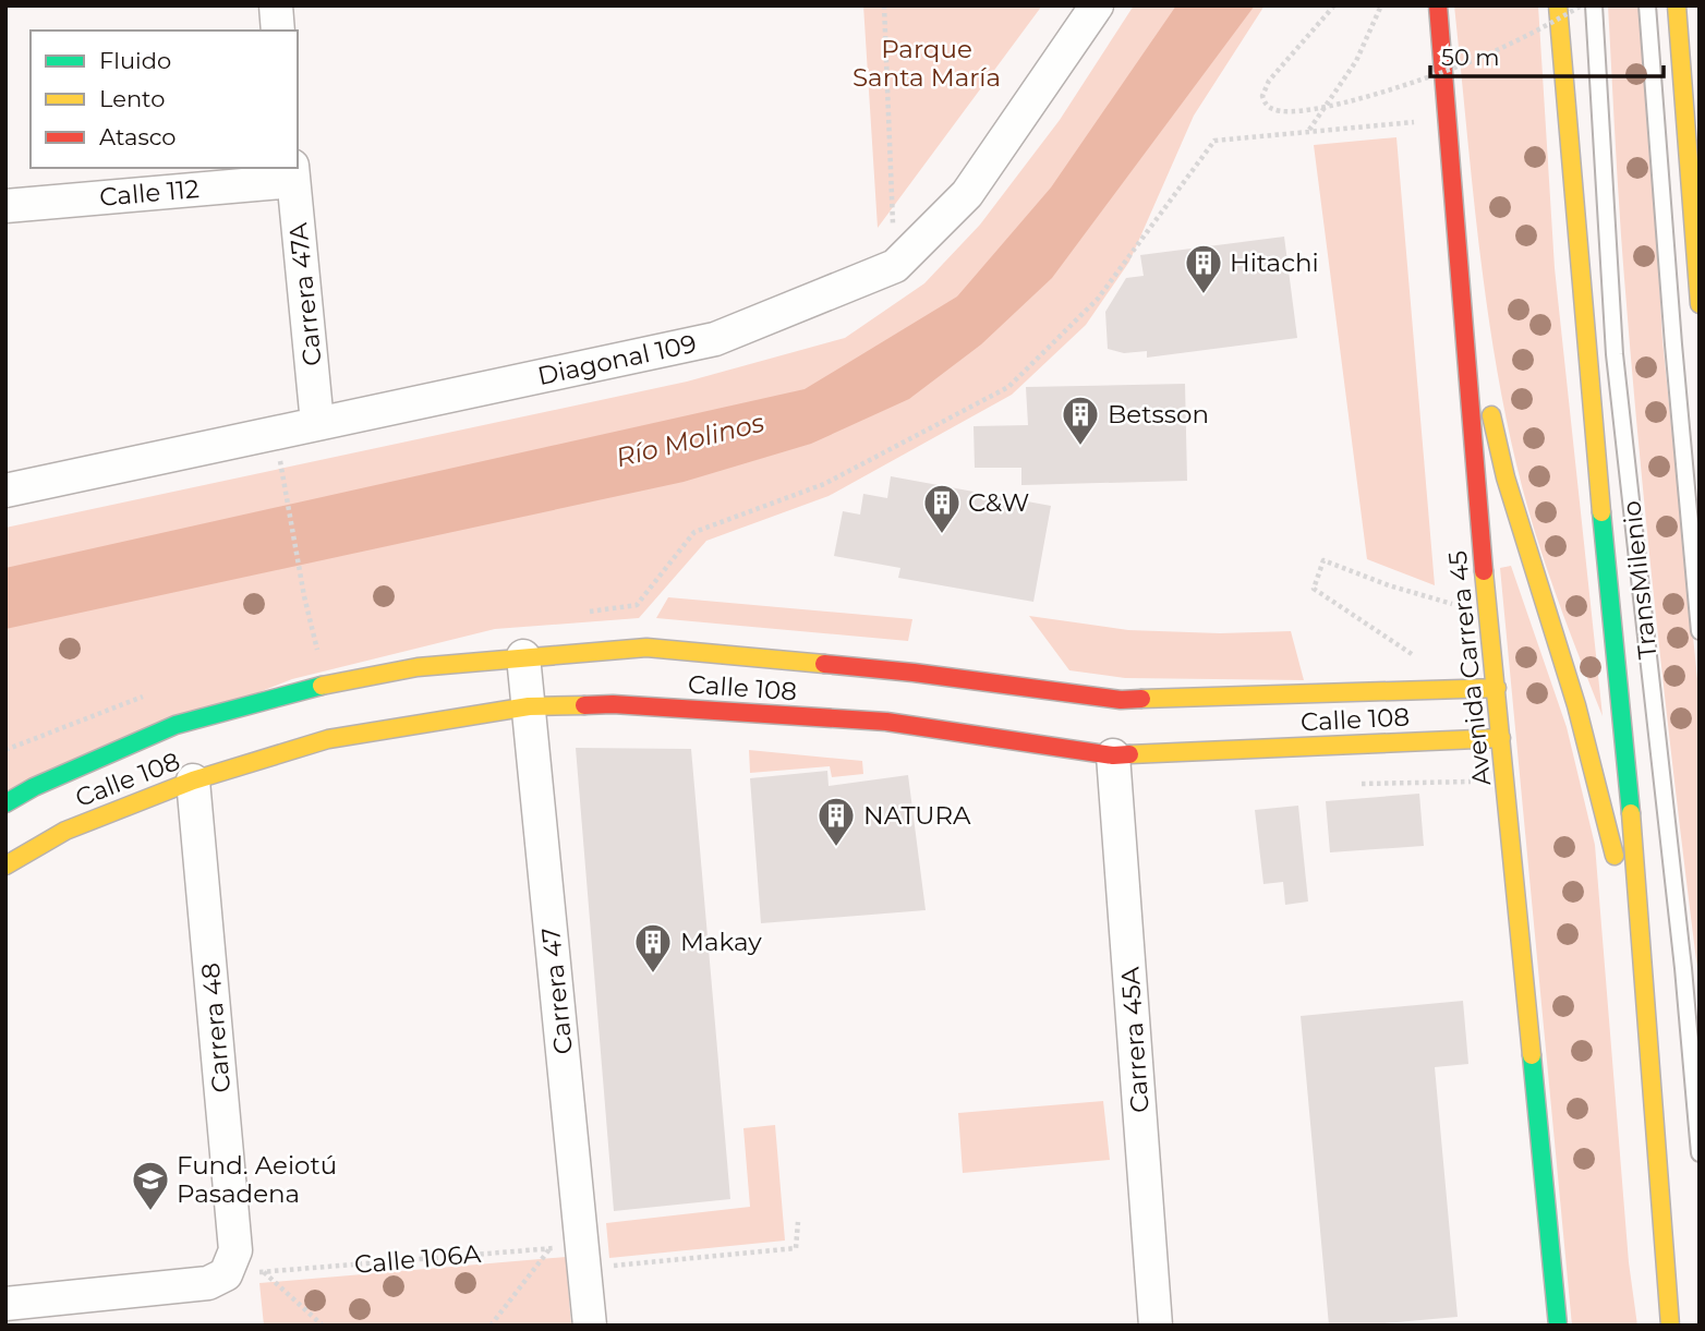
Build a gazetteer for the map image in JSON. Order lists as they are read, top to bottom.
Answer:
{
  "streets": {
    "main road": ["Avenida Carrera 45", "Calle 108"],
    "street": [
      "Calle 112",
      "Carrera 47A",
      "Diagonal 109",
      "Carrera 47",
      "Carrera 48",
      "Carrera 45A"
    ],
    "lane": ["TransMilenio"],
    "path": ["Calle 106A"]
  },
  "crossings": [
    ["Calle 112", "Carrera 47A"],
    ["Carrera 47A", "Diagonal 109"],
    ["Avenida Carrera 45", "Calle 108"],
    ["Calle 108", "Carrera 47"],
    ["Calle 108", "Carrera 48"],
    ["Calle 108", "Carrera 45A"],
    ["Carrera 47", "Calle 106A"],
    ["Carrera 48", "Calle 106A"]
  ],
  "water": ["Río Molinos"],
  "parks": ["Parque Santa María"],
  "places": {
    "building": [
      "Hitachi",
      "Betsson",
      "C&W",
      "NATURA",
      "Makay"
    ],
    "school or university": ["Fund. Aeiotú Pasadena"]
  },
  "legend": ["Fluido", "Lento", "Atasco"],
  "scale_bar": "50 m"
}
